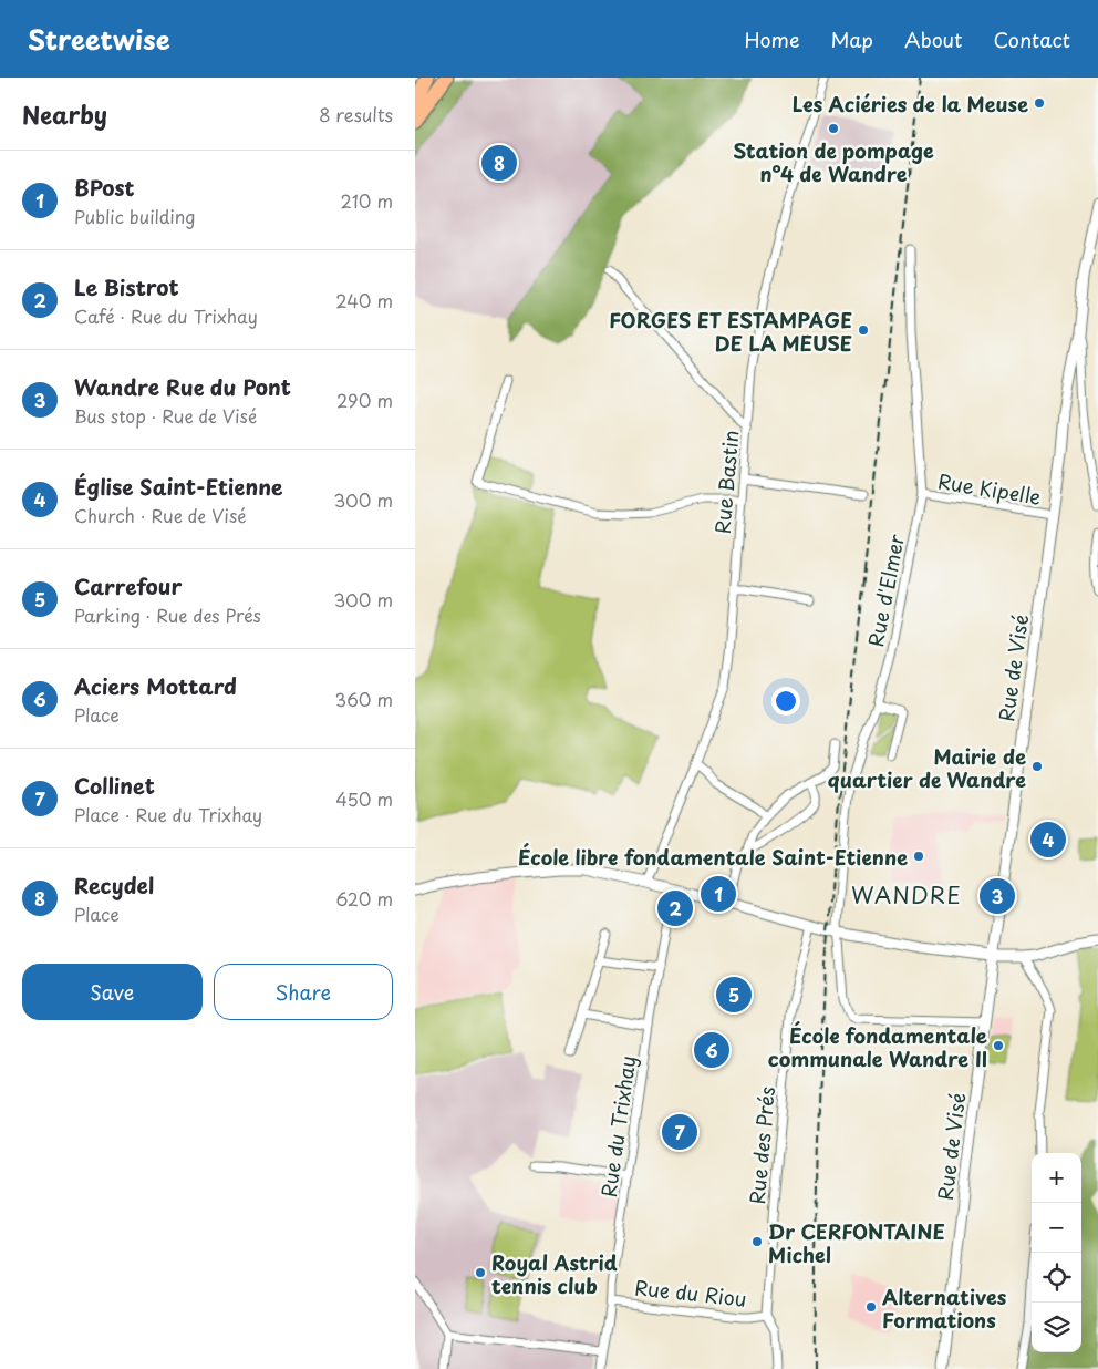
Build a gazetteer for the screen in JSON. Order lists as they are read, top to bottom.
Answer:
{
  "streets": {
    "street": [
      "Rue Bastin",
      "Rue Kipelle",
      "Rue d'Elmer",
      "Rue de Visé",
      "Rue du Trixhay",
      "Rue des Prés",
      "Rue du Riou"
    ]
  },
  "crossings": [
    ["Rue Kipelle", "Rue d'Elmer"],
    ["Rue Kipelle", "Rue de Visé"],
    ["Rue d'Elmer", "Rue de Visé"],
    ["Rue du Trixhay", "Rue du Riou"],
    ["Rue des Prés", "Rue du Riou"]
  ],
  "districts": ["WANDRE"],
  "places": [
    "Les Aciéries de la Meuse",
    "Station de pompage n°4 de Wandre",
    "FORGES ET ESTAMPAGE DE LA MEUSE",
    "Mairie de quartier de Wandre",
    "École libre fondamentale Saint-Etienne",
    "École fondamentale communale Wandre II",
    "Dr CERFONTAINE Michel",
    "Royal Astrid tennis club",
    "Alternatives Formations"
  ],
  "page": {
    "header": "Streetwise",
    "nav": [
      "Home",
      "Map",
      "About",
      "Contact"
    ],
    "heading": ["Nearby", "8 results"],
    "pins": [
      "8",
      "4",
      "1",
      "3",
      "2",
      "5",
      "6",
      "7"
    ],
    "list": [
      {
        "mark": "1",
        "name": "BPost",
        "note": "Public building",
        "value": "210 m"
      },
      {
        "mark": "2",
        "name": "Le Bistrot",
        "note": "Café · Rue du Trixhay",
        "value": "240 m"
      },
      {
        "mark": "3",
        "name": "Wandre Rue du Pont",
        "note": "Bus stop · Rue de Visé",
        "value": "290 m"
      },
      {
        "mark": "4",
        "name": "Église Saint-Etienne",
        "note": "Church · Rue de Visé",
        "value": "300 m"
      },
      {
        "mark": "5",
        "name": "Carrefour",
        "note": "Parking · Rue des Prés",
        "value": "300 m"
      },
      {
        "mark": "6",
        "name": "Aciers Mottard",
        "note": "Place",
        "value": "360 m"
      },
      {
        "mark": "7",
        "name": "Collinet",
        "note": "Place · Rue du Trixhay",
        "value": "450 m"
      },
      {
        "mark": "8",
        "name": "Recydel",
        "note": "Place",
        "value": "620 m"
      }
    ],
    "buttons": ["Save", "Share"],
    "map_buttons": ["+", "−"]
  }
}
